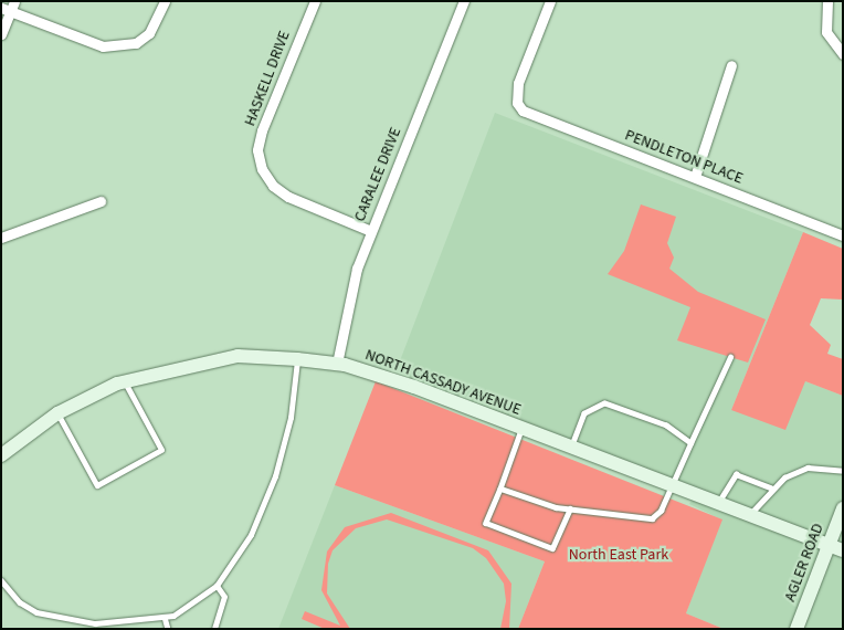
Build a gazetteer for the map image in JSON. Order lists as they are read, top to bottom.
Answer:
{
  "streets": {
    "main road": ["NORTH CASSADY AVENUE", "AGLER ROAD"],
    "street": ["HASKELL DRIVE", "PENDLETON PLACE", "CARALEE DRIVE"]
  },
  "crossings": [
    ["HASKELL DRIVE", "CARALEE DRIVE"],
    ["CARALEE DRIVE", "NORTH CASSADY AVENUE"],
    ["NORTH CASSADY AVENUE", "AGLER ROAD"]
  ],
  "parks": ["North East Park"]
}
